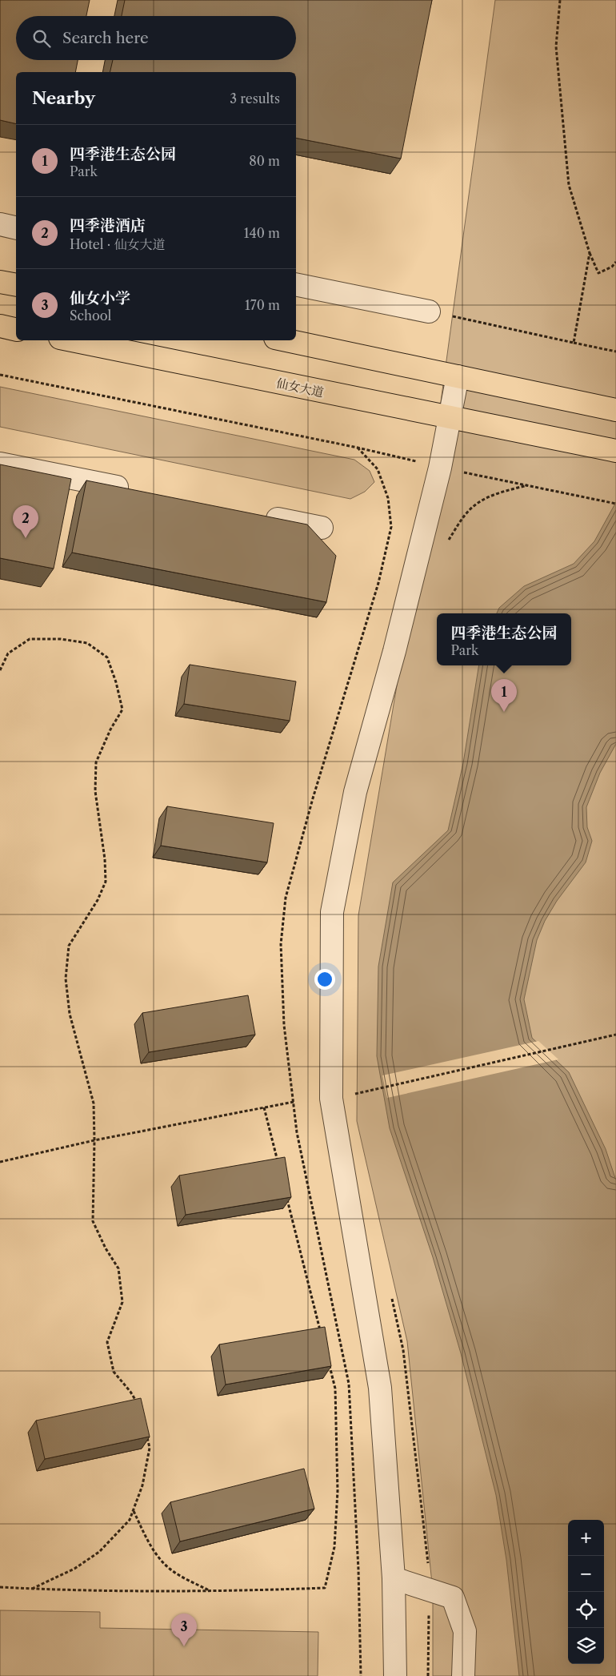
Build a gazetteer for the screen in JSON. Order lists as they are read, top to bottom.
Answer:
{
  "streets": {
    "main road": ["仙女大道"]
  },
  "page": {
    "search": "Search here",
    "heading": ["Nearby", "3 results"],
    "list": [
      {
        "mark": "1",
        "name": "四季港生态公园",
        "note": "Park",
        "value": "80 m"
      },
      {
        "mark": "2",
        "name": "四季港酒店",
        "note": "Hotel · 仙女大道",
        "value": "140 m"
      },
      {
        "mark": "3",
        "name": "仙女小学",
        "note": "School",
        "value": "170 m"
      }
    ],
    "pins": ["2", "1", "3"],
    "popup": ["四季港生态公园", "Park"],
    "map_buttons": ["+", "−"]
  }
}
